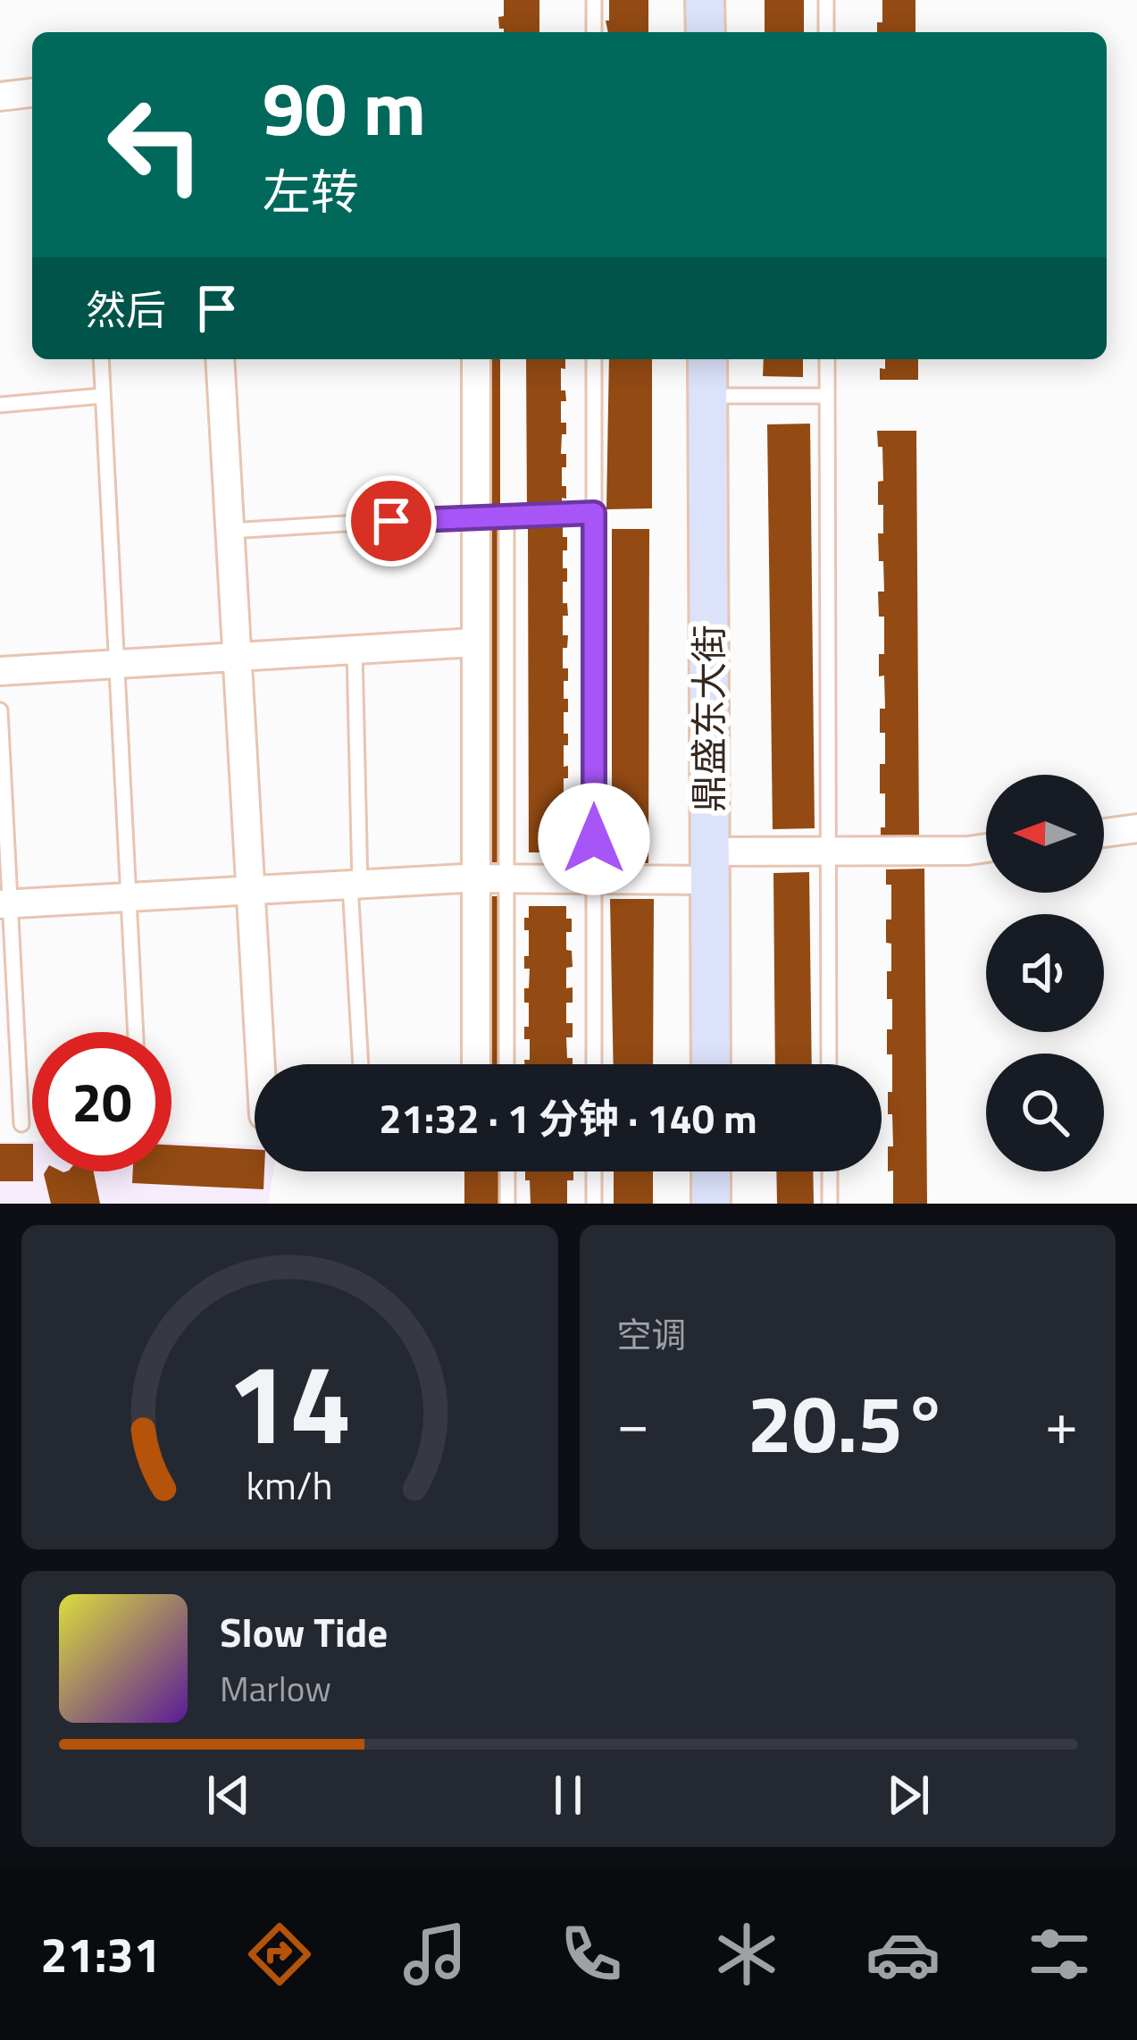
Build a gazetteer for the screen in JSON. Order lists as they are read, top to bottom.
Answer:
{
  "streets": {
    "main road": ["鼎盛东大街"]
  },
  "north": "left",
  "page": {
    "turn": ["90 m", "左转"],
    "then": "然后",
    "limit": "20",
    "trip": "21:32 · 1 分钟 · 140 m",
    "tile": "空调",
    "heat": ["−", "20.5°", "+"],
    "song": ["Slow Tide", "Marlow"],
    "tabs": "21:31",
    "gauge": ["14", "km/h"]
  }
}
